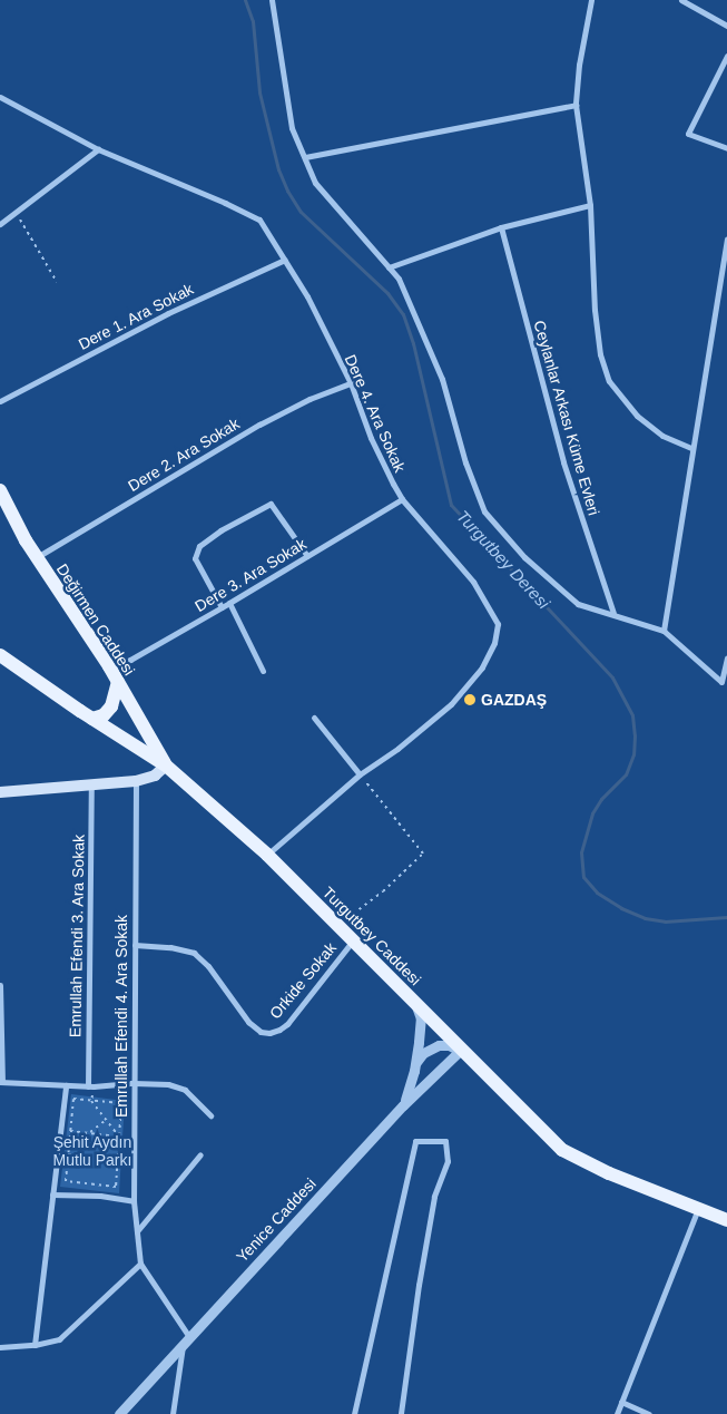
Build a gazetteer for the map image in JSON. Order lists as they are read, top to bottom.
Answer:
{
  "streets": {
    "main road": ["Değirmen Caddesi", "Turgutbey Caddesi"],
    "street": [
      "Dere 1. Ara Sokak",
      "Dere 4. Ara Sokak",
      "Ceylanlar Arkası Küme Evleri",
      "Dere 2. Ara Sokak",
      "Dere 3. Ara Sokak",
      "Emrullah Efendi 3. Ara Sokak",
      "Orkide Sokak",
      "Emrullah Efendi 4. Ara Sokak",
      "Yenice Caddesi"
    ]
  },
  "crossings": [
    ["Dere 1. Ara Sokak", "Dere 4. Ara Sokak"],
    ["Dere 4. Ara Sokak", "Dere 2. Ara Sokak"],
    ["Dere 4. Ara Sokak", "Dere 3. Ara Sokak"],
    ["Dere 4. Ara Sokak", "Turgutbey Caddesi"],
    ["Dere 2. Ara Sokak", "Değirmen Caddesi"],
    ["Dere 3. Ara Sokak", "Değirmen Caddesi"],
    ["Değirmen Caddesi", "Turgutbey Caddesi"],
    ["Turgutbey Caddesi", "Orkide Sokak"],
    ["Turgutbey Caddesi", "Yenice Caddesi"],
    ["Orkide Sokak", "Emrullah Efendi 4. Ara Sokak"],
    ["Emrullah Efendi 4. Ara Sokak", "Yenice Caddesi"]
  ],
  "water": ["Turgutbey Deresi"],
  "parks": ["Şehit Aydın Mutlu Parkı"],
  "places": ["GAZDAŞ"]
}
